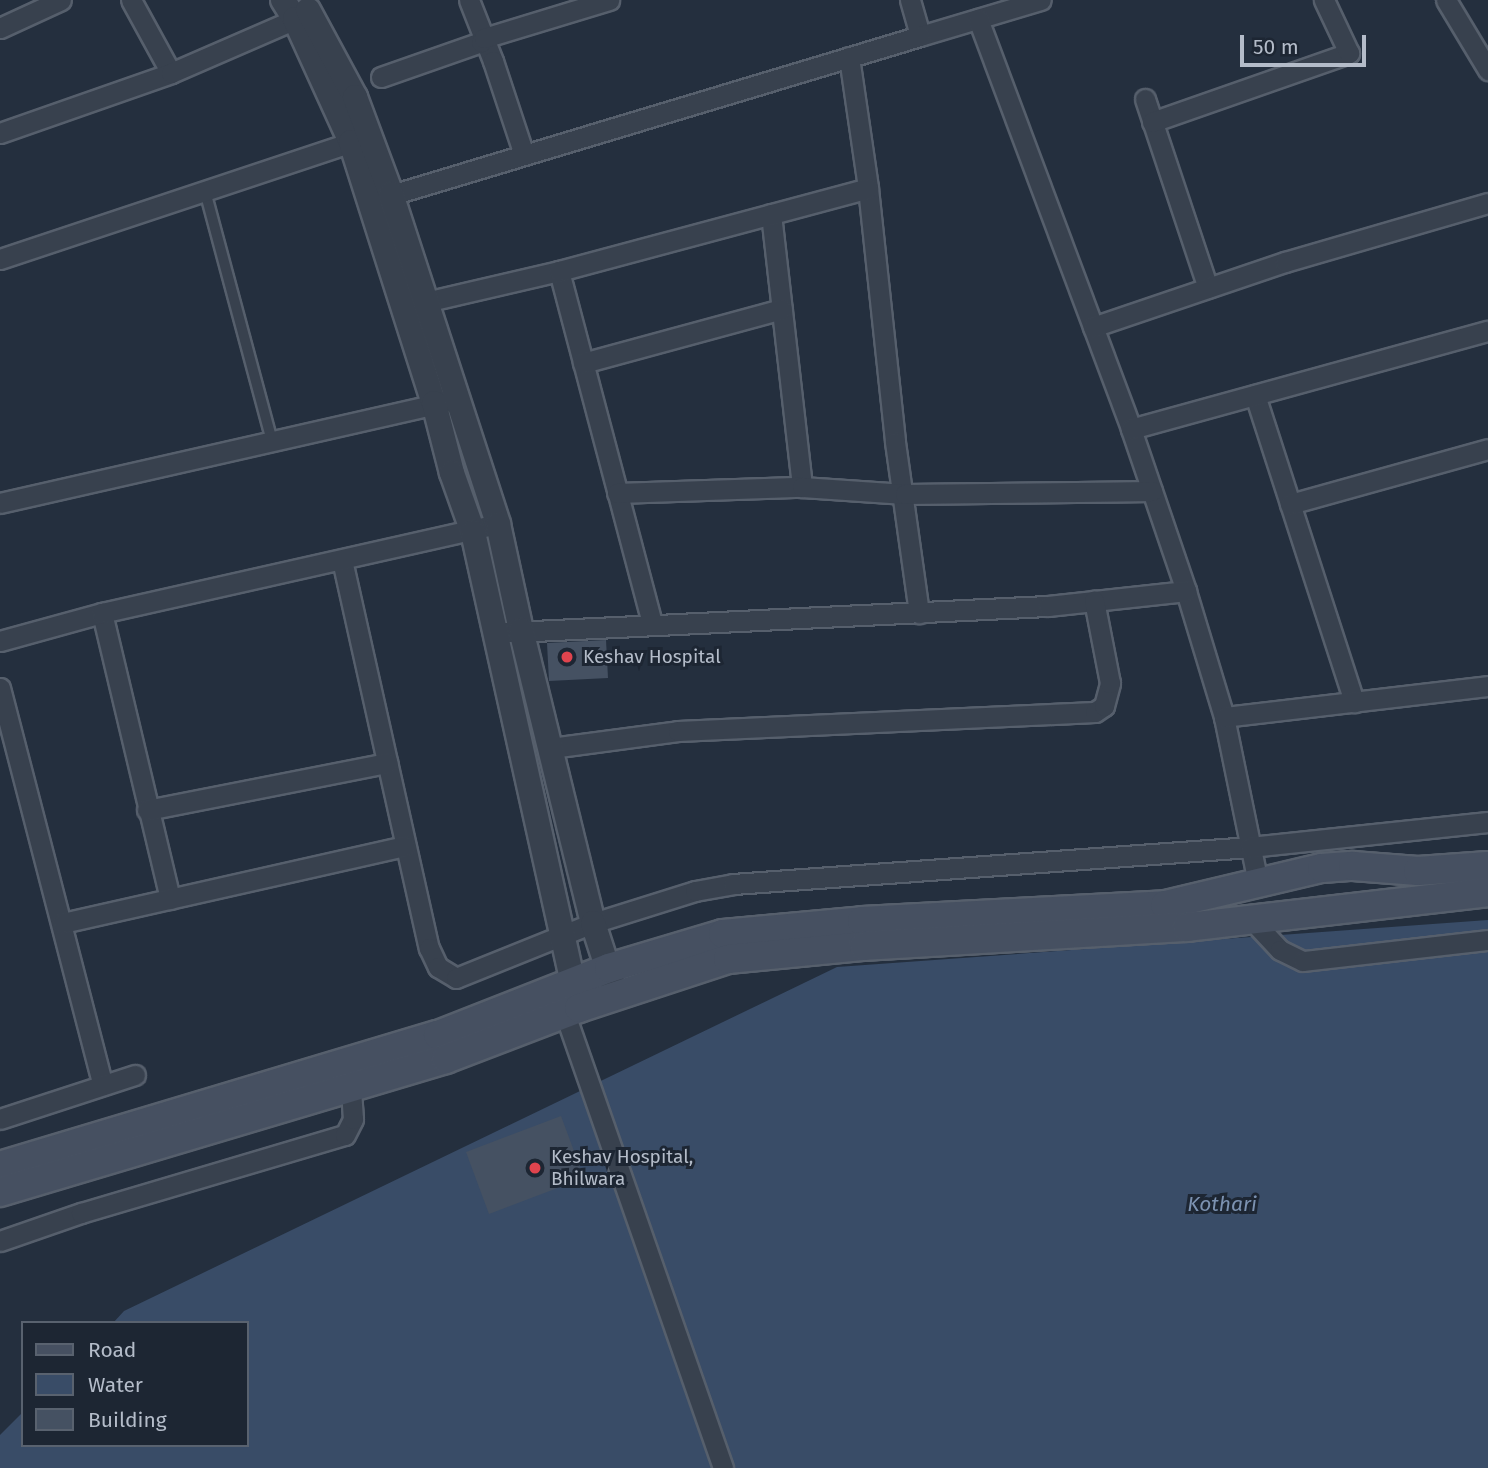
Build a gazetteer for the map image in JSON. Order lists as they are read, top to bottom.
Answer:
{
  "water": ["Kothari"],
  "places": ["Keshav Hospital", "Keshav Hospital, Bhilwara"],
  "legend": ["Road", "Water", "Building"],
  "scale_bar": "50 m"
}
